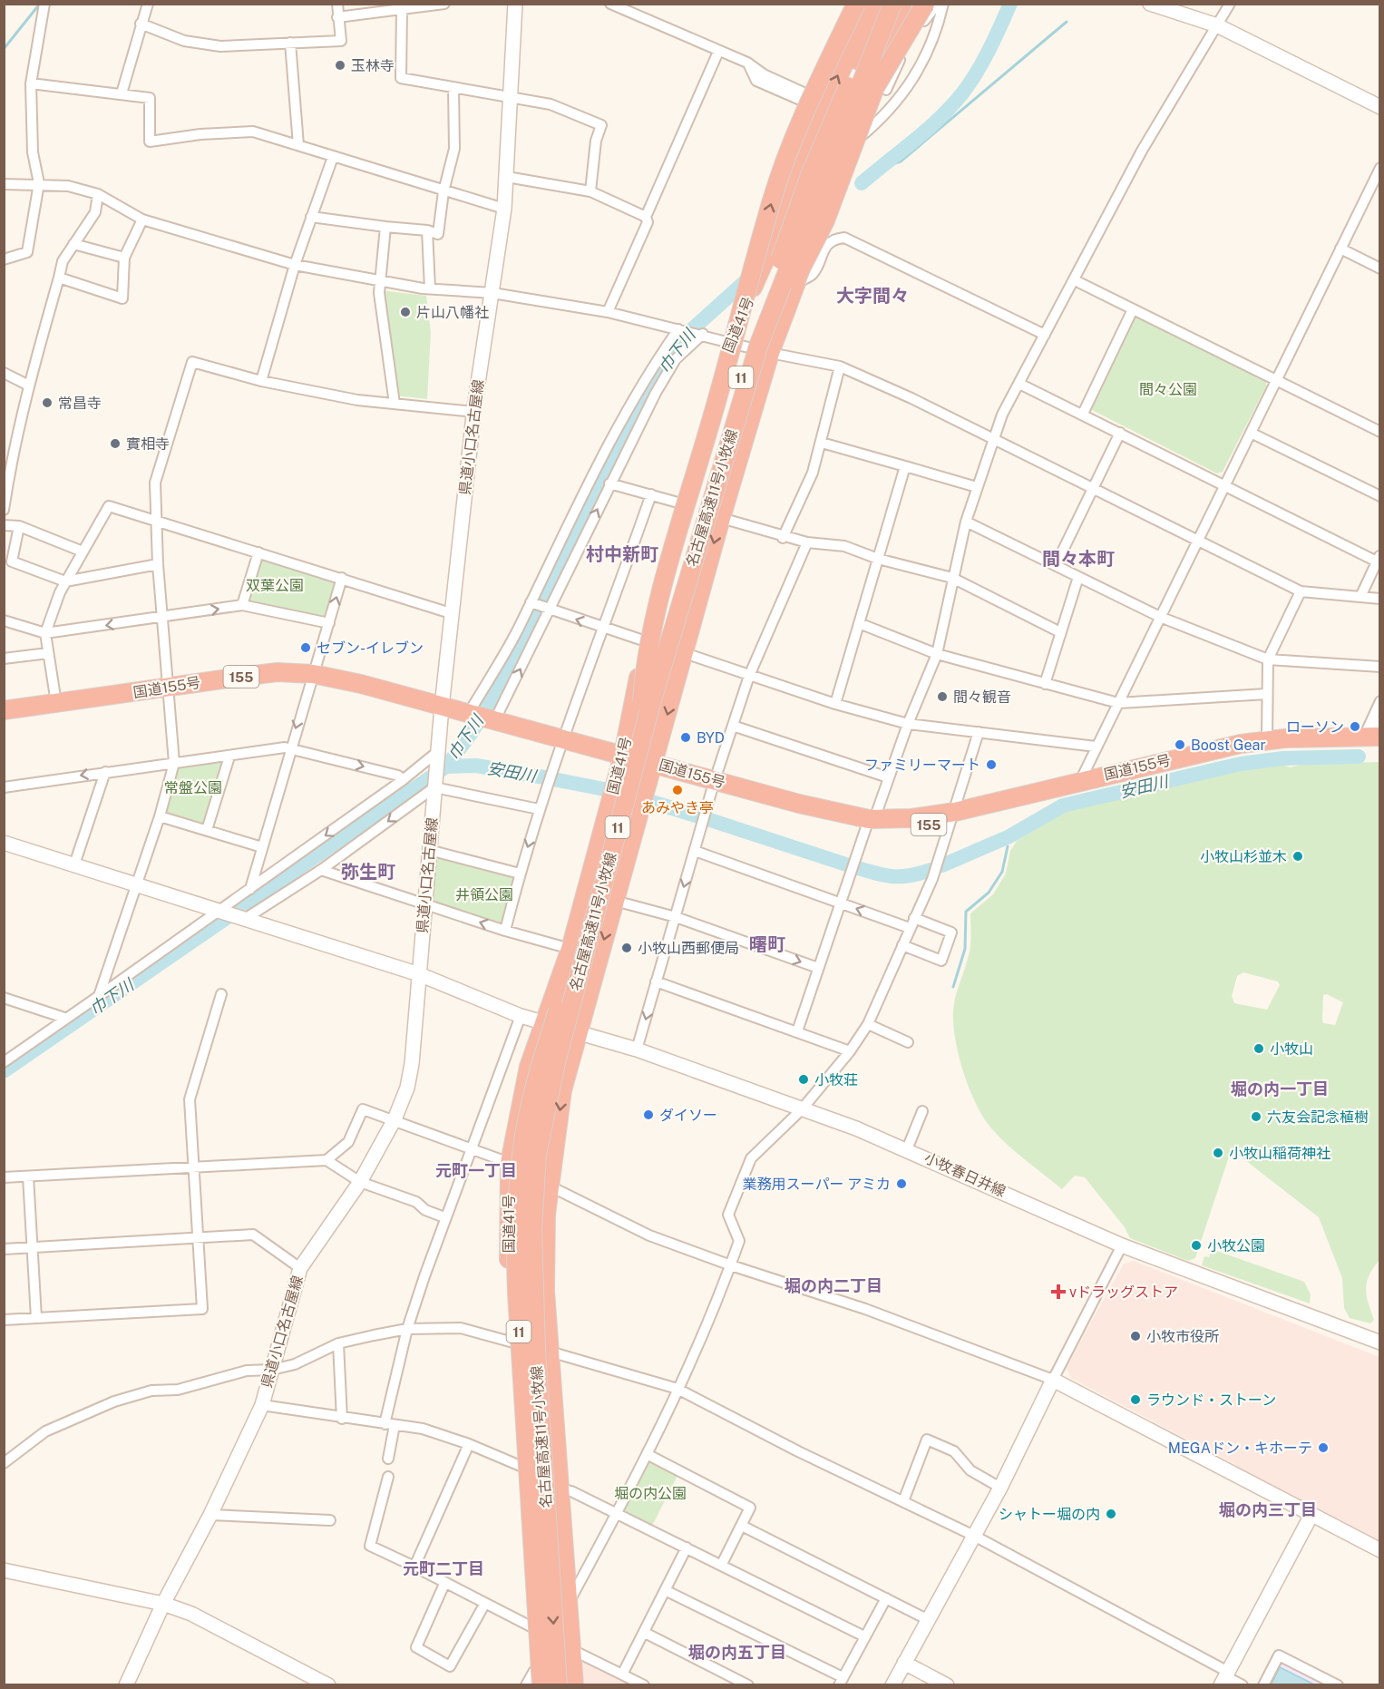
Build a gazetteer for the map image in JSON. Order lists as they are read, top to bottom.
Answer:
{
  "streets": {
    "highway": [
      "国道41号",
      "11",
      "名古屋高速11号小牧線",
      "155",
      "国道155号"
    ],
    "main road": ["県道小口名古屋線", "小牧春日井線"]
  },
  "crossings": [
    ["国道41号", "11"],
    ["国道41号", "名古屋高速11号小牧線"],
    ["国道41号", "国道155号"],
    ["国道41号", "小牧春日井線"],
    ["11", "名古屋高速11号小牧線"],
    ["県道小口名古屋線", "国道155号"],
    ["県道小口名古屋線", "小牧春日井線"]
  ],
  "districts": [
    "大字間々",
    "村中新町",
    "間々本町",
    "弥生町",
    "曙町",
    "堀の内一丁目",
    "元町一丁目",
    "堀の内二丁目",
    "堀の内三丁目",
    "元町二丁目",
    "堀の内五丁目"
  ],
  "water": ["巾下川", "安田川"],
  "parks": [
    "間々公園",
    "双葉公園",
    "常盤公園",
    "井領公園",
    "堀の内公園"
  ],
  "places": {
    "other": [
      "玉林寺",
      "片山八幡社",
      "常昌寺",
      "實相寺",
      "セブン-イレブン",
      "間々観音",
      "ローソン",
      "BYD",
      "Boost Gear",
      "ファミリーマート",
      "あみやき亭",
      "小牧山杉並木",
      "小牧山西郵便局",
      "小牧山",
      "小牧荘",
      "ダイソー",
      "六友会記念植樹",
      "小牧山稲荷神社",
      "業務用スーパー アミカ",
      "小牧公園",
      "小牧市役所",
      "ラウンド・ストーン",
      "MEGAドン・キホーテ",
      "シャトー堀の内"
    ],
    "health": ["vドラッグストア"]
  }
}
